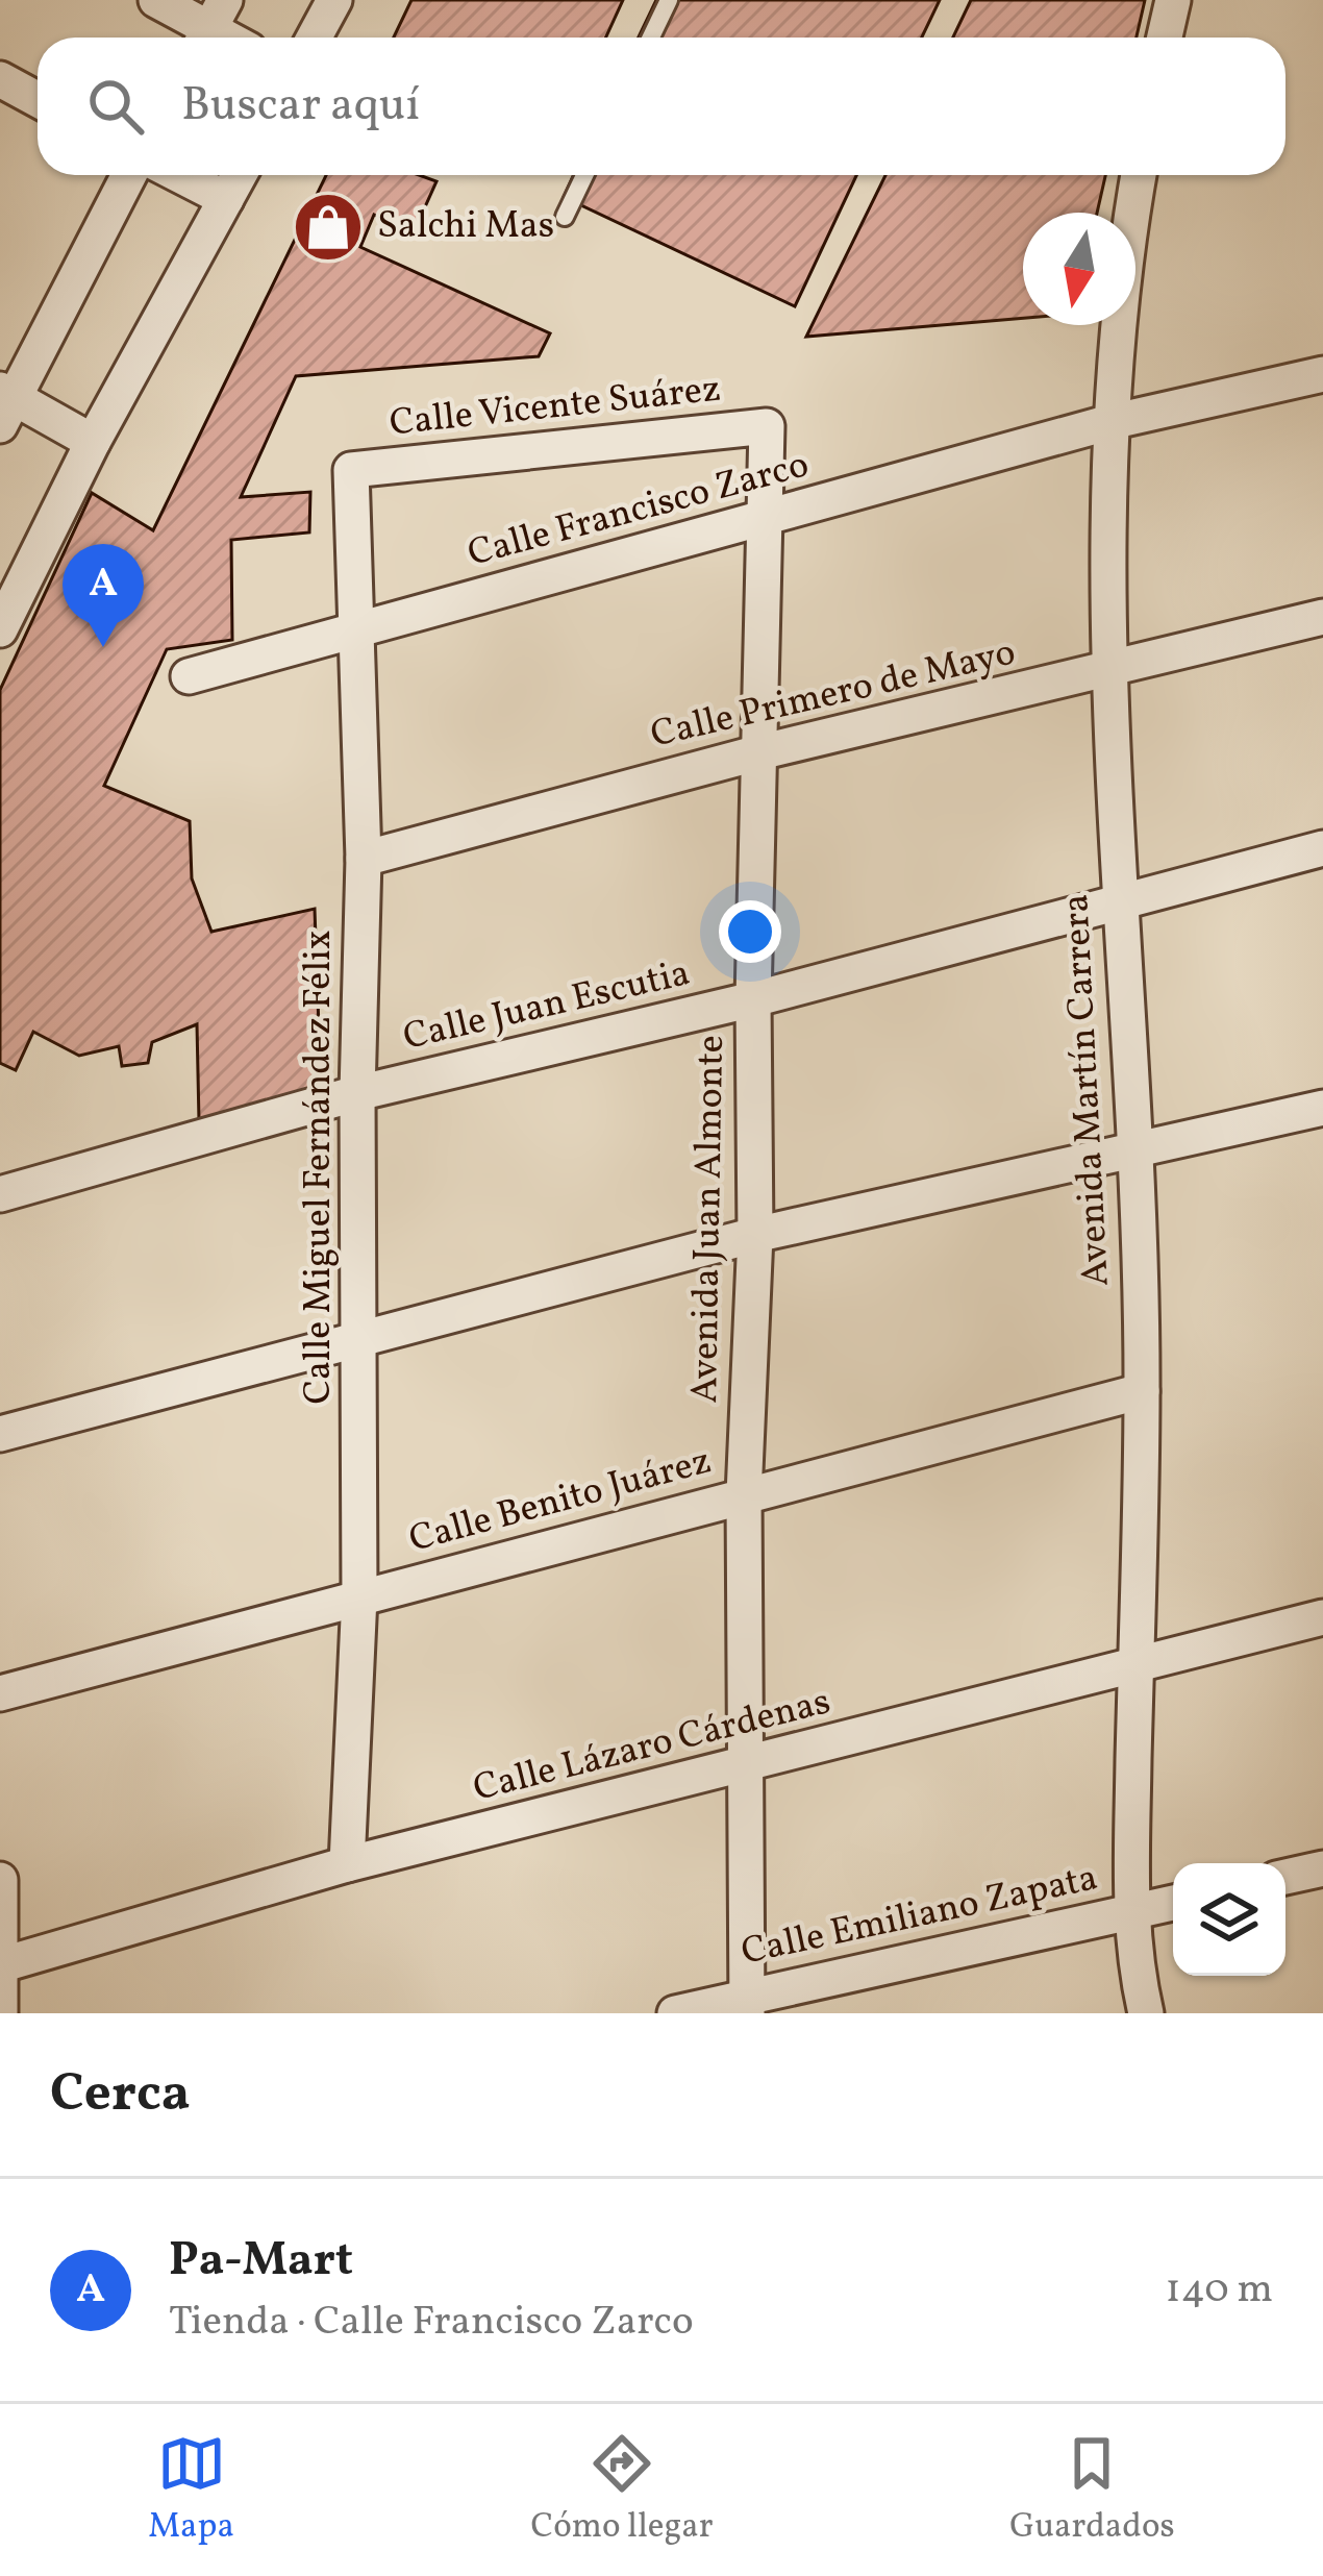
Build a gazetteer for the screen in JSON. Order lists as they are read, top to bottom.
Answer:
{
  "streets": {
    "street": [
      "Calle Vicente Suárez",
      "Calle Francisco Zarco",
      "Calle Primero de Mayo",
      "Calle Juan Escutia",
      "Avenida Martín Carrera",
      "Calle Miguel Fernández Félix",
      "Avenida Juan Almonte",
      "Calle Benito Juárez",
      "Calle Lázaro Cárdenas",
      "Calle Emiliano Zapata"
    ]
  },
  "crossings": [
    ["Calle Vicente Suárez", "Calle Miguel Fernández Félix"],
    ["Calle Vicente Suárez", "Avenida Juan Almonte"],
    ["Calle Francisco Zarco", "Avenida Martín Carrera"],
    ["Calle Francisco Zarco", "Calle Miguel Fernández Félix"],
    ["Calle Francisco Zarco", "Avenida Juan Almonte"],
    ["Calle Primero de Mayo", "Avenida Martín Carrera"],
    ["Calle Primero de Mayo", "Calle Miguel Fernández Félix"],
    ["Calle Primero de Mayo", "Avenida Juan Almonte"],
    ["Calle Juan Escutia", "Avenida Martín Carrera"],
    ["Calle Juan Escutia", "Calle Miguel Fernández Félix"],
    ["Calle Juan Escutia", "Avenida Juan Almonte"],
    ["Avenida Martín Carrera", "Calle Benito Juárez"],
    ["Avenida Martín Carrera", "Calle Lázaro Cárdenas"],
    ["Avenida Martín Carrera", "Calle Emiliano Zapata"],
    ["Calle Miguel Fernández Félix", "Calle Benito Juárez"],
    ["Calle Miguel Fernández Félix", "Calle Lázaro Cárdenas"],
    ["Avenida Juan Almonte", "Calle Benito Juárez"],
    ["Avenida Juan Almonte", "Calle Lázaro Cárdenas"],
    ["Avenida Juan Almonte", "Calle Emiliano Zapata"]
  ],
  "places": {
    "shop": ["Salchi Mas"]
  },
  "north": "bottom",
  "page": {
    "search": "Buscar aquí",
    "pins": "A",
    "heading": "Cerca",
    "list": [
      {
        "mark": "A",
        "name": "Pa-Mart",
        "note": "Tienda · Calle Francisco Zarco",
        "value": "140 m"
      }
    ],
    "nav": ["Mapa", "Cómo llegar", "Guardados"]
  }
}
